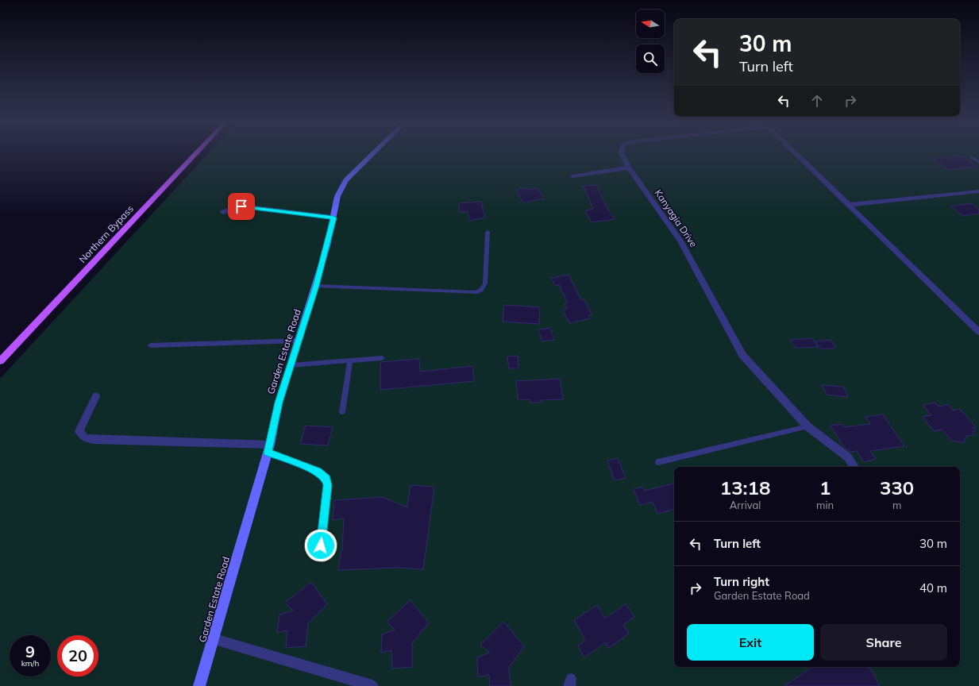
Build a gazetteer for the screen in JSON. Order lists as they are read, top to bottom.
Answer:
{
  "streets": {
    "main road": ["Northern Bypass"],
    "street": ["Kanyagia Drive", "Garden Estate Road"]
  },
  "north": "left",
  "page": {
    "turn": ["30 m", "Turn left"],
    "eta": [
      "13:18",
      "Arrival",
      "1",
      "min",
      "330",
      "m"
    ],
    "list": [
      {
        "name": "Turn left",
        "value": "30 m"
      },
      {
        "name": "Turn right",
        "note": "Garden Estate Road",
        "value": "40 m"
      }
    ],
    "buttons": ["Exit", "Share"],
    "speed": "9 km/h",
    "limit": "20"
  }
}
